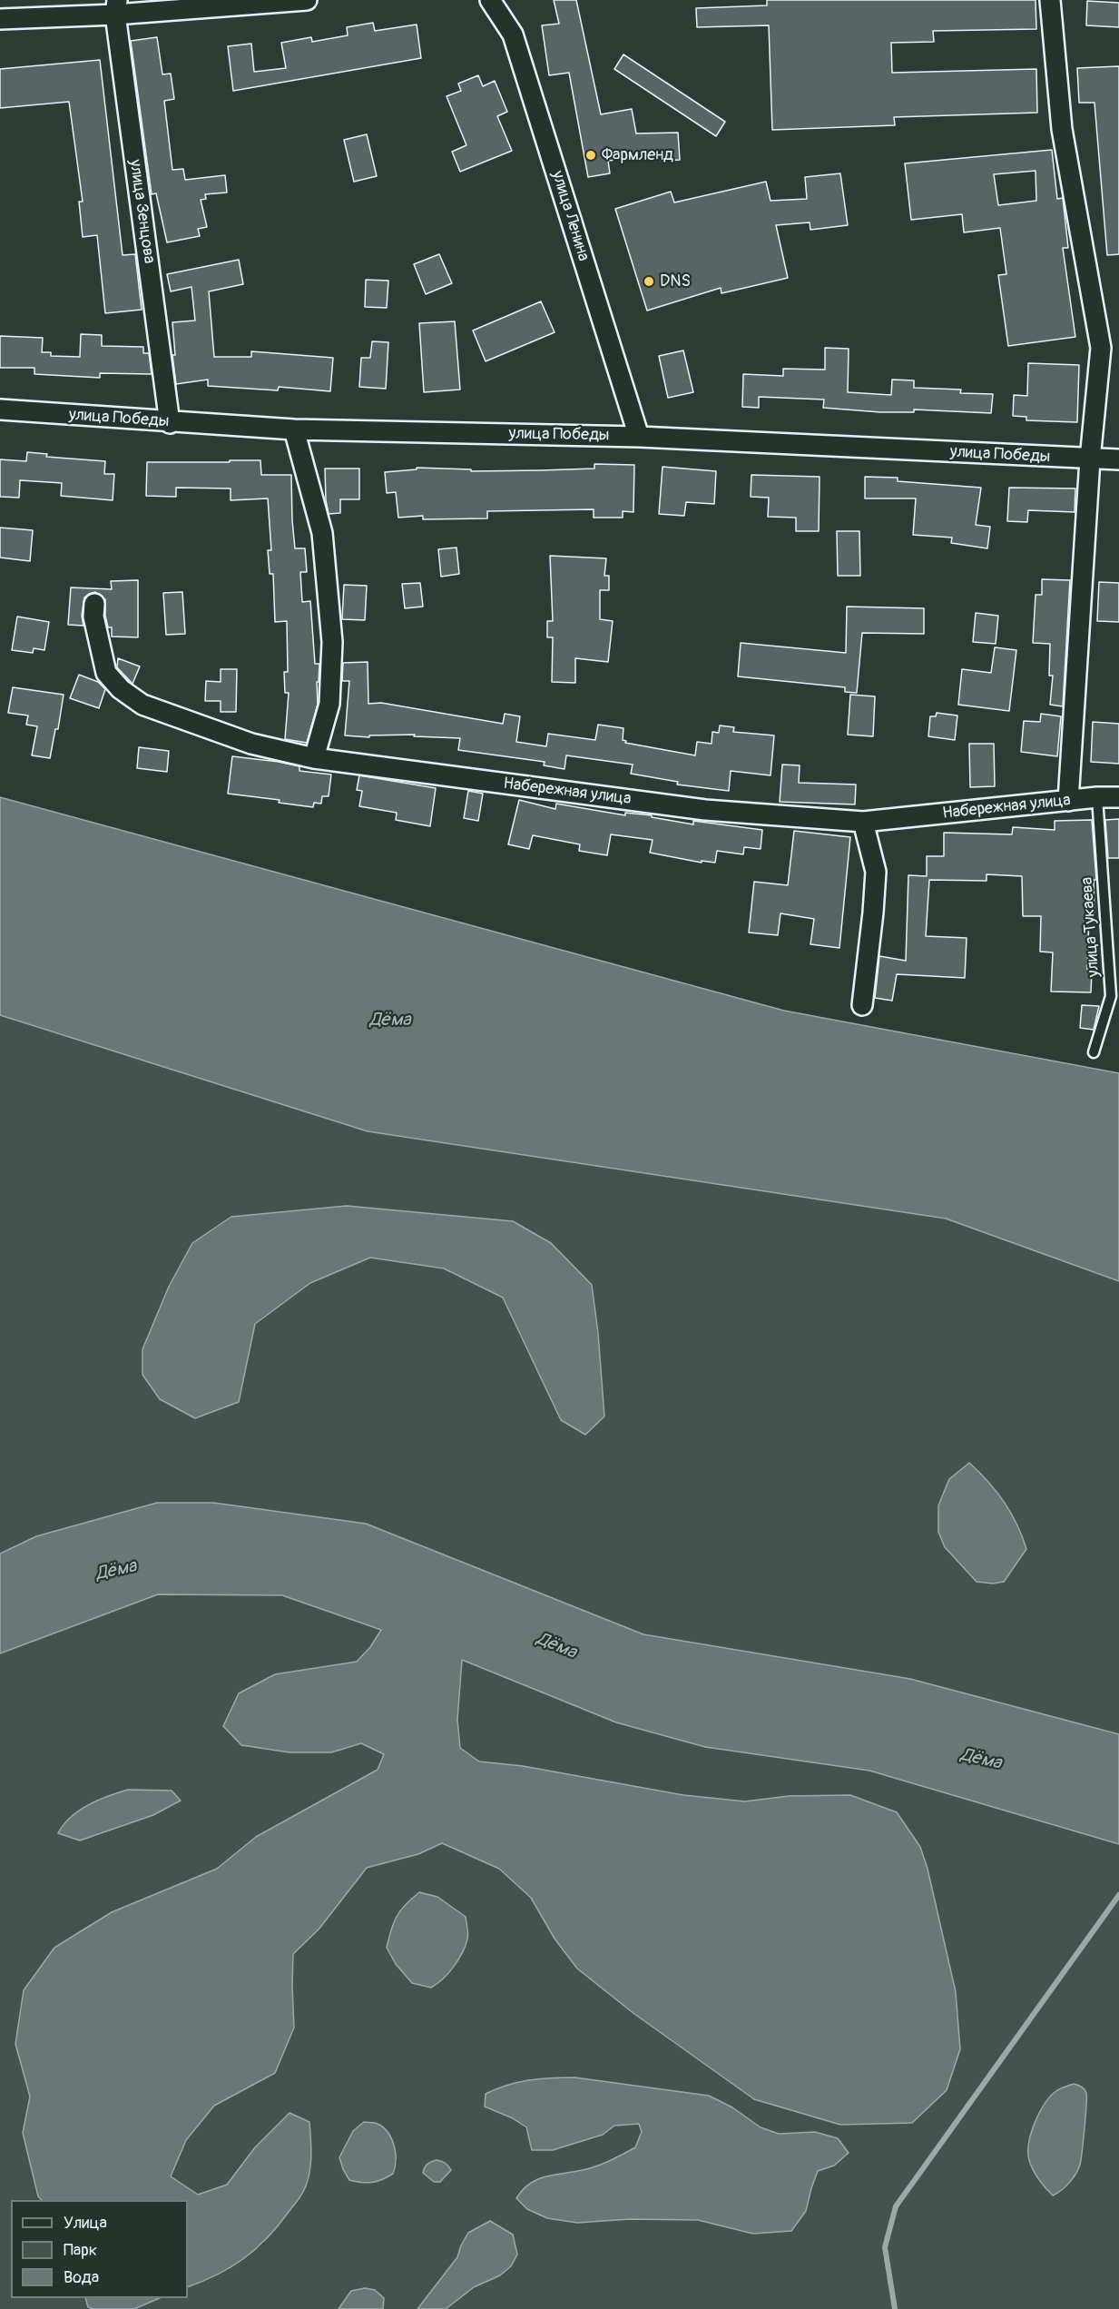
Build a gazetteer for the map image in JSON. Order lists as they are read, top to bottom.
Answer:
{
  "streets": {
    "street": [
      "улица Зенцова",
      "улица Ленина",
      "улица Победы",
      "Набережная улица"
    ],
    "lane": ["улица Тукаева"]
  },
  "crossings": [
    ["улица Зенцова", "улица Победы"],
    ["улица Ленина", "улица Победы"],
    ["Набережная улица", "улица Тукаева"]
  ],
  "water": ["Дёма"],
  "places": ["Фармленд", "DNS"],
  "legend": ["Улица", "Парк", "Вода"]
}
